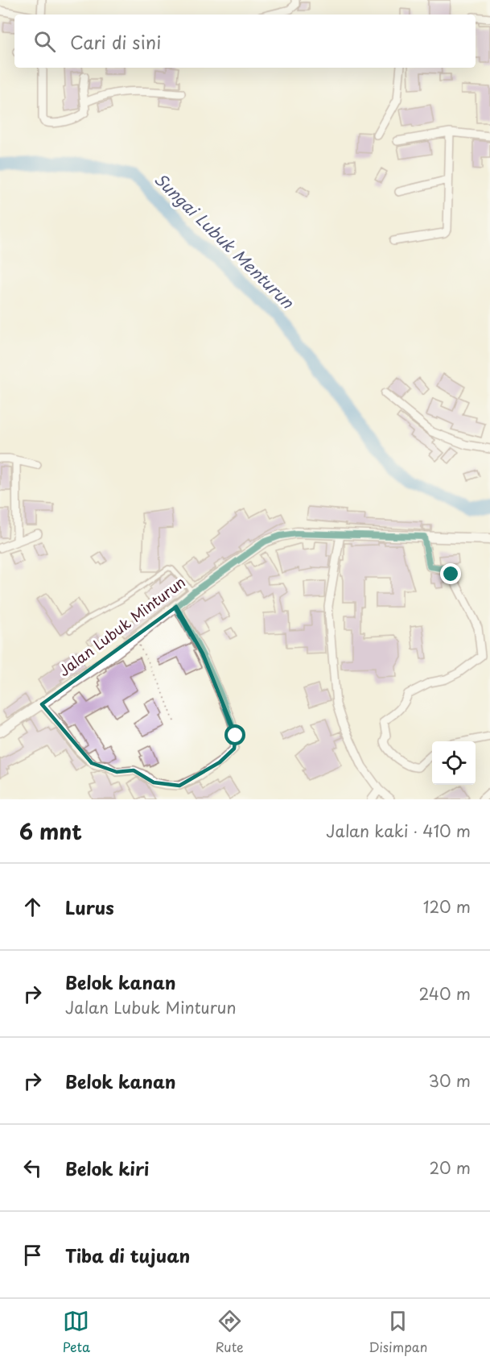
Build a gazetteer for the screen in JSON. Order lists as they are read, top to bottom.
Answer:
{
  "streets": {
    "street": ["Jalan Lubuk Minturun"]
  },
  "water": ["Sungai Lubuk Menturun"],
  "page": {
    "search": "Cari di sini",
    "heading": ["6 mnt", "Jalan kaki · 410 m"],
    "list": [
      ["Lurus", "120 m"],
      ["Belok kanan", "Jalan Lubuk Minturun", "240 m"],
      ["Belok kanan", "30 m"],
      ["Belok kiri", "20 m"],
      "Tiba di tujuan"
    ],
    "nav": ["Peta", "Rute", "Disimpan"]
  }
}
